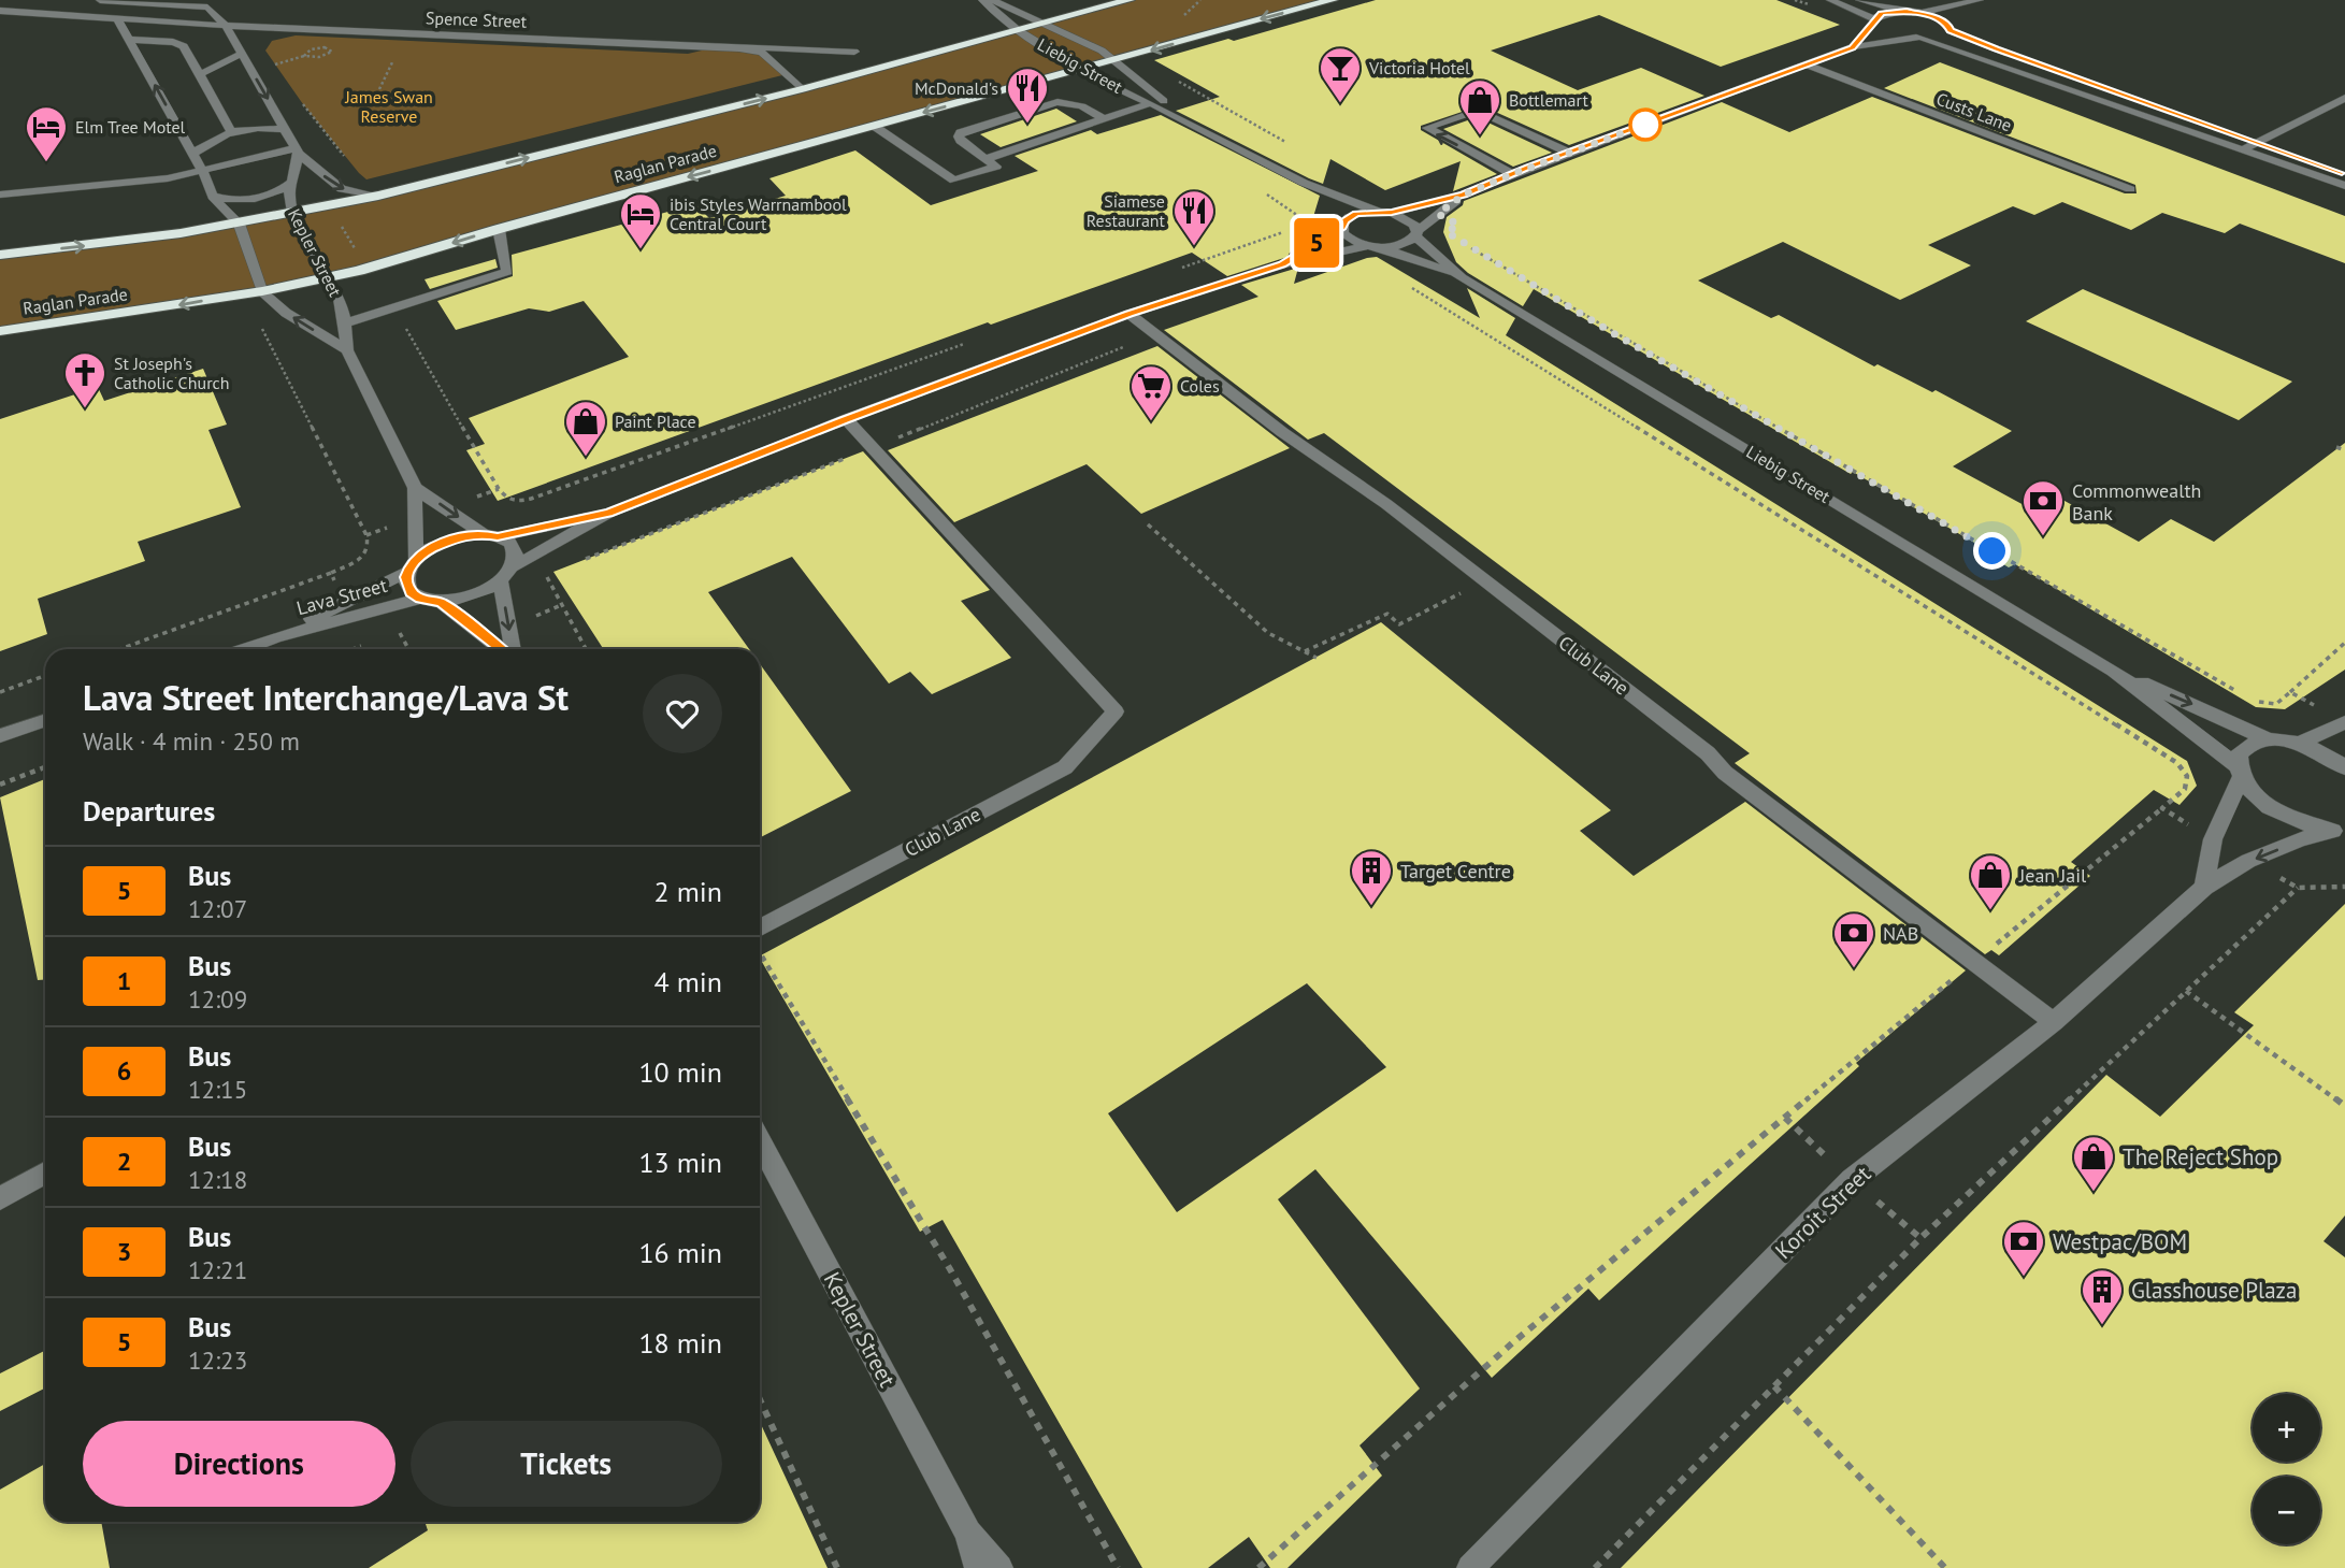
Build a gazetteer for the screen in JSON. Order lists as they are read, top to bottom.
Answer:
{
  "streets": {
    "highway": ["Raglan Parade"],
    "street": [
      "Spence Street",
      "Liebig Street",
      "Custs Lane",
      "Kepler Street",
      "Lava Street",
      "Club Lane",
      "Koroit Street"
    ]
  },
  "crossings": [
    ["Spence Street", "Raglan Parade"],
    ["Liebig Street", "Raglan Parade"],
    ["Liebig Street", "Koroit Street"],
    ["Raglan Parade", "Kepler Street"],
    ["Kepler Street", "Lava Street"],
    ["Club Lane", "Koroit Street"]
  ],
  "parks": ["James Swan Reserve"],
  "places": {
    "bar": ["Victoria Hotel"],
    "restaurant": ["McDonald's", "Siamese Restaurant"],
    "shop": [
      "Bottlemart",
      "Paint Place",
      "Jean Jail",
      "The Reject Shop"
    ],
    "hotel": ["Elm Tree Motel", "ibis Styles Warrnambool Central Court"],
    "church": ["St Joseph's Catholic Church"],
    "supermarket": ["Coles"],
    "bank": ["Commonwealth Bank", "NAB", "Westpac/BOM"],
    "building": ["Target Centre", "Glasshouse Plaza"]
  },
  "lines": ["bus line 5"],
  "page": {
    "on_map": "5",
    "heading": [
      ["Lava Street Interchange/Lava St", "Walk · 4 min · 250 m"],
      "Departures"
    ],
    "list": [
      {
        "mark": "5",
        "name": "Bus",
        "note": "12:07",
        "value": "2 min"
      },
      {
        "mark": "1",
        "name": "Bus",
        "note": "12:09",
        "value": "4 min"
      },
      {
        "mark": "6",
        "name": "Bus",
        "note": "12:15",
        "value": "10 min"
      },
      {
        "mark": "2",
        "name": "Bus",
        "note": "12:18",
        "value": "13 min"
      },
      {
        "mark": "3",
        "name": "Bus",
        "note": "12:21",
        "value": "16 min"
      },
      {
        "mark": "5",
        "name": "Bus",
        "note": "12:23",
        "value": "18 min"
      }
    ],
    "map_buttons": ["+", "−"],
    "buttons": ["Directions", "Tickets"]
  }
}
